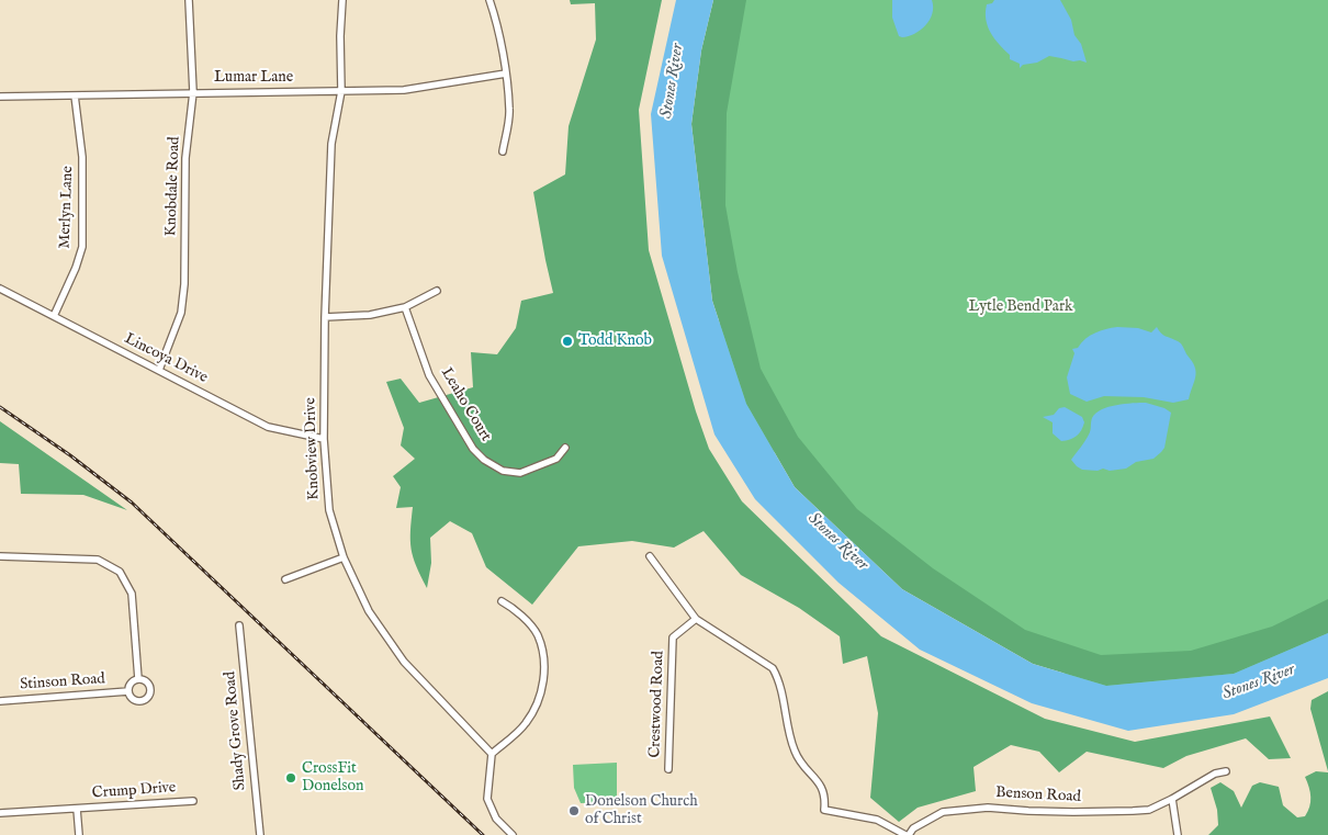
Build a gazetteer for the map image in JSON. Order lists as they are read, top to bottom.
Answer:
{
  "streets": {
    "street": [
      "Lumar Lane",
      "Knobdale Road",
      "Merlyn Lane",
      "Lincoya Drive",
      "Leaho Court",
      "Knobview Drive",
      "Stinson Road",
      "Crestwood Road",
      "Shady Grove Road",
      "Crump Drive",
      "Benson Road"
    ]
  },
  "crossings": [
    ["Lumar Lane", "Knobdale Road"],
    ["Lumar Lane", "Merlyn Lane"],
    ["Lumar Lane", "Knobview Drive"],
    ["Knobdale Road", "Lincoya Drive"],
    ["Merlyn Lane", "Lincoya Drive"],
    ["Lincoya Drive", "Knobview Drive"]
  ],
  "water": ["Stones River"],
  "parks": ["Lytle Bend Park"],
  "places": ["Todd Knob", "CrossFit Donelson", "Donelson Church of Christ"]
}
